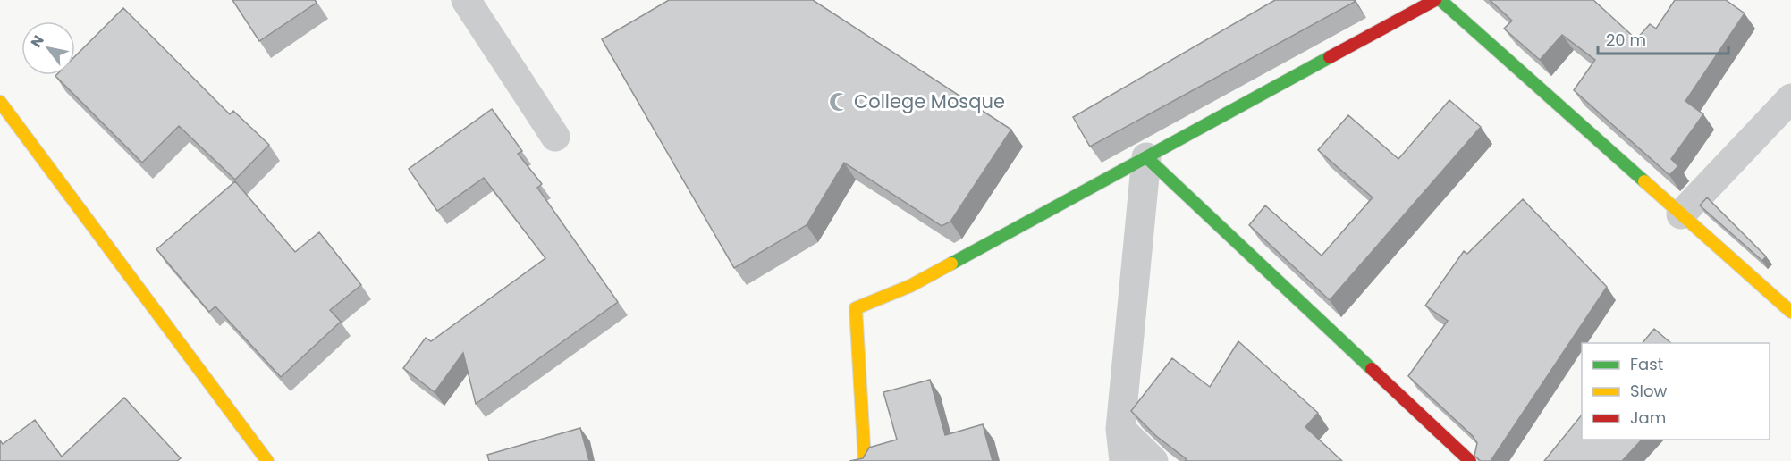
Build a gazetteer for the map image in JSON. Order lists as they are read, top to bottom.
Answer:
{
  "places": {
    "mosque": ["College Mosque"]
  },
  "legend": ["Fast", "Slow", "Jam"],
  "scale_bar": "20 m",
  "north": "top left"
}
